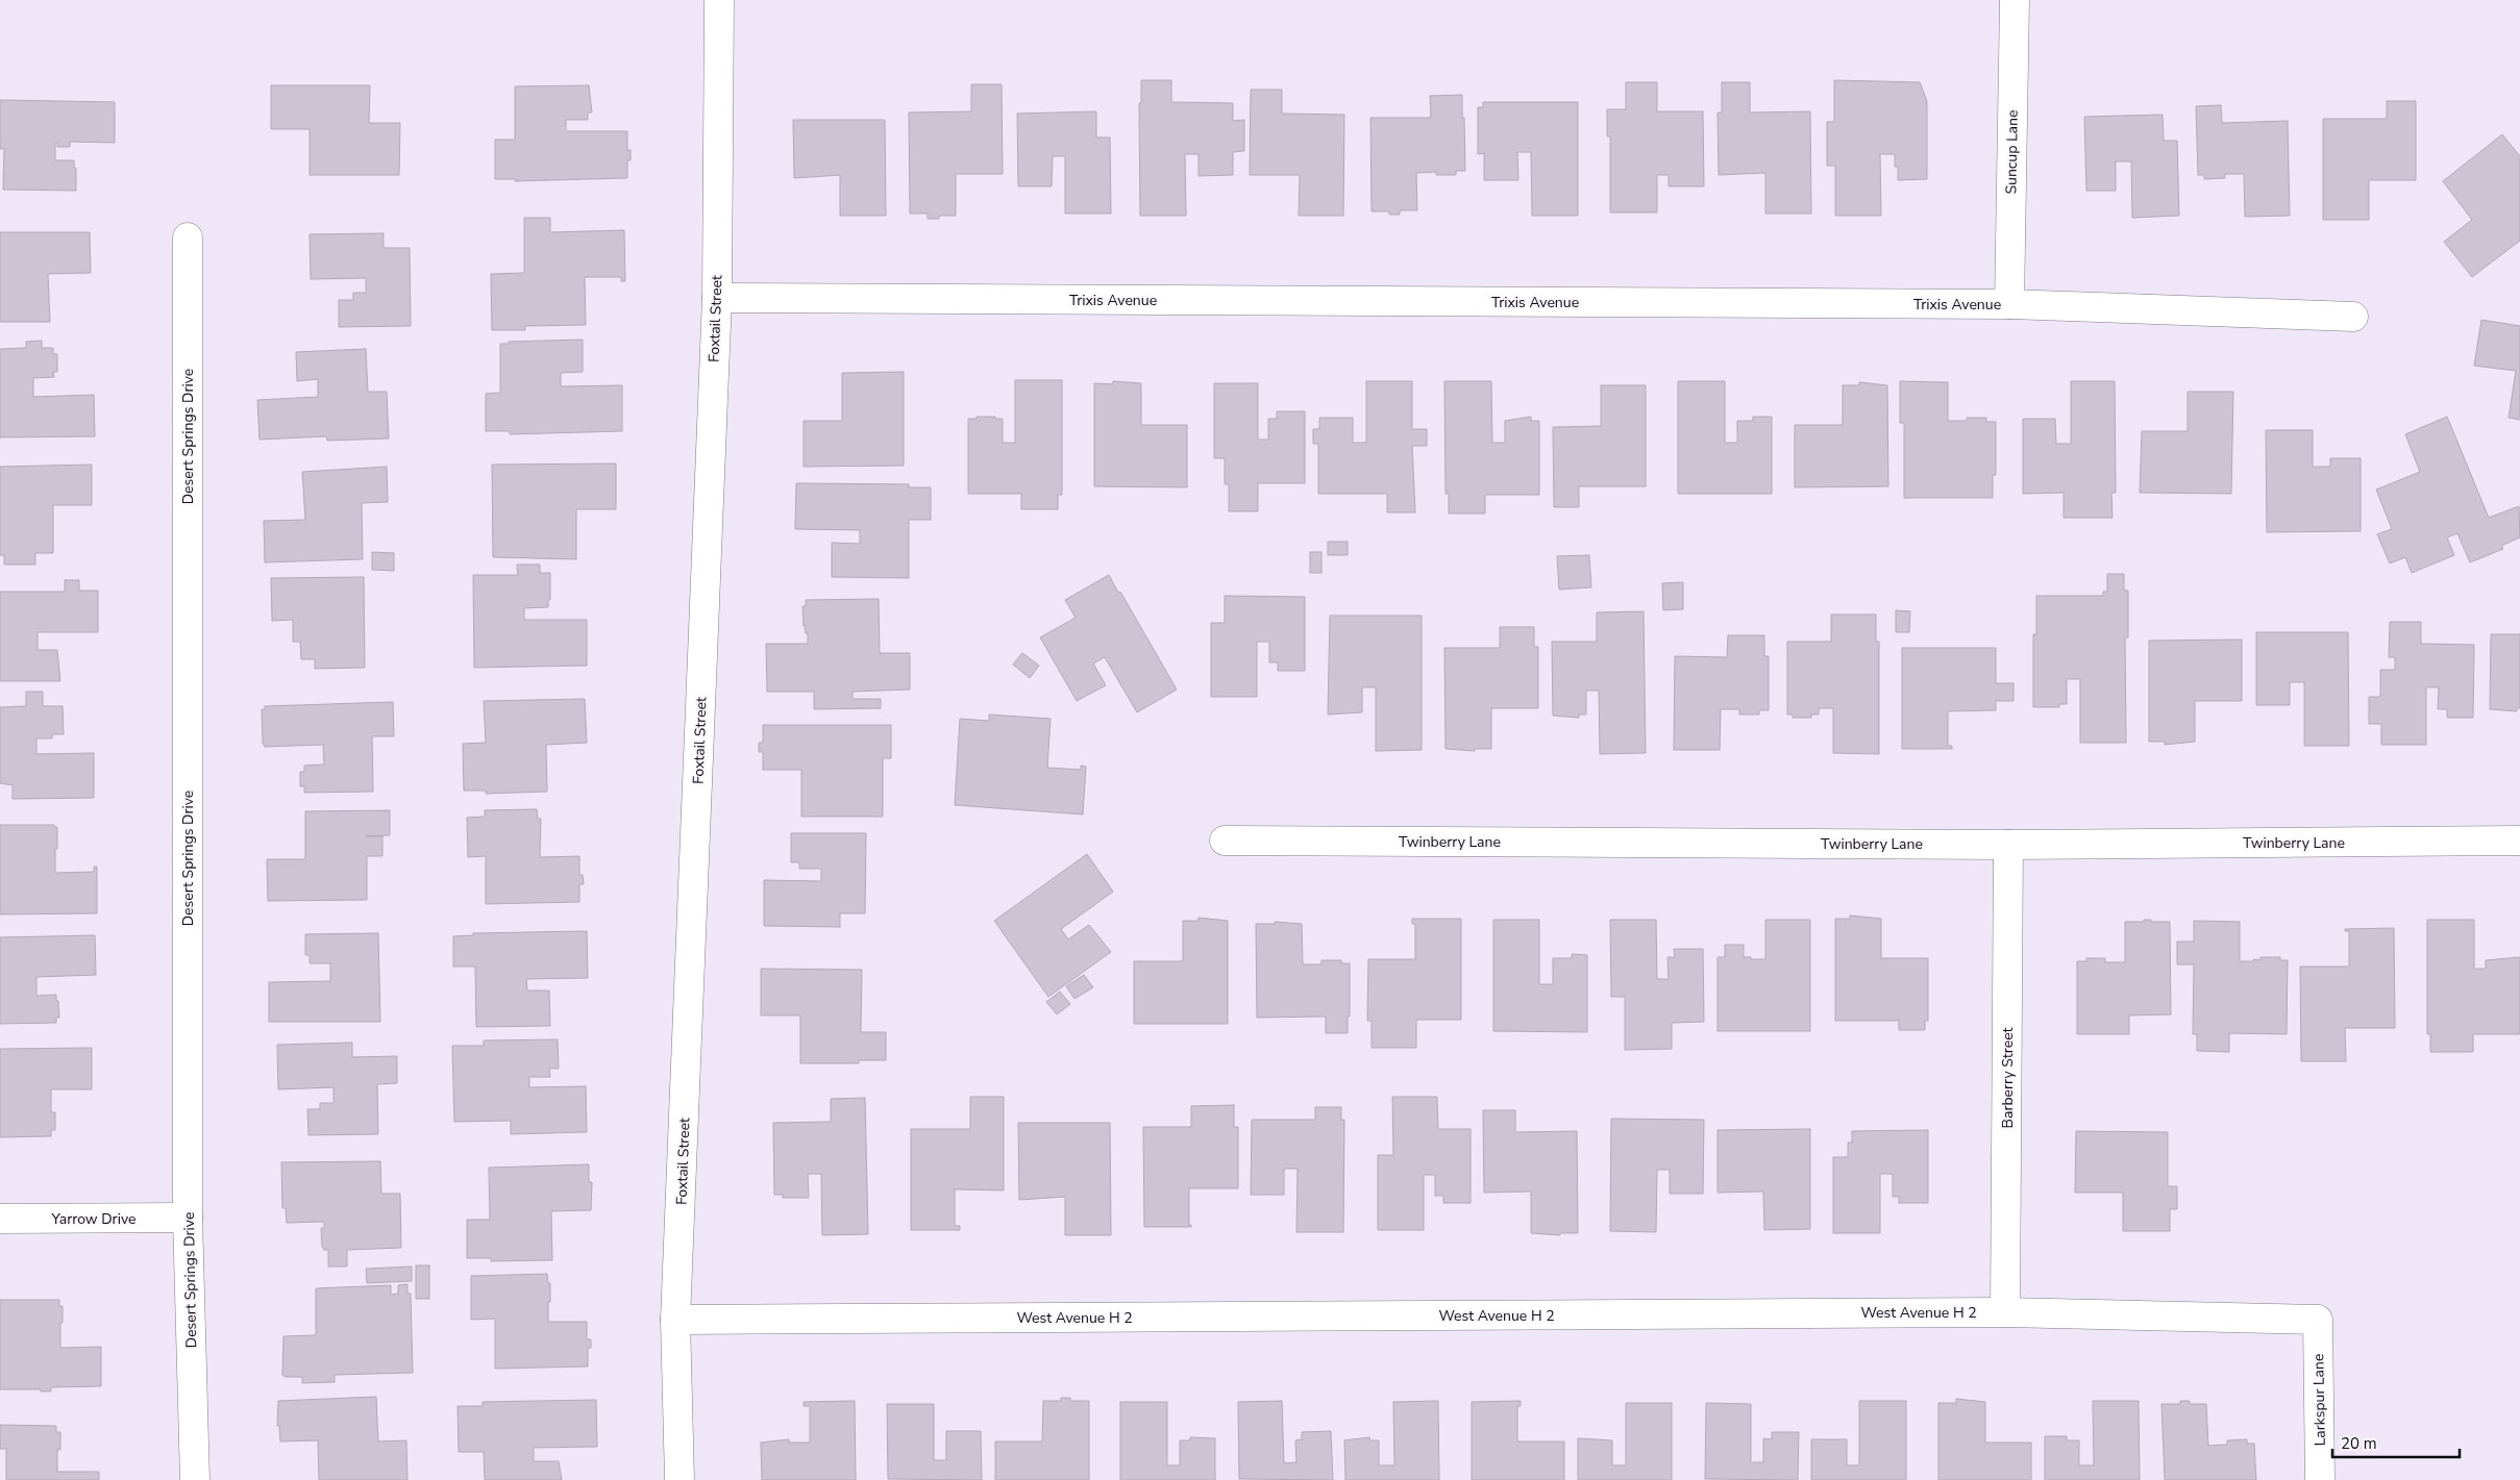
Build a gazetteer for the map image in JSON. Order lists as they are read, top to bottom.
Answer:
{
  "streets": {
    "street": [
      "Suncup Lane",
      "Trixis Avenue",
      "Foxtail Street",
      "Desert Springs Drive",
      "Twinberry Lane",
      "Barberry Street",
      "Yarrow Drive",
      "West Avenue H 2",
      "Larkspur Lane"
    ]
  },
  "crossings": [
    ["Suncup Lane", "Trixis Avenue"],
    ["Trixis Avenue", "Foxtail Street"],
    ["Foxtail Street", "West Avenue H 2"],
    ["Desert Springs Drive", "Yarrow Drive"],
    ["Twinberry Lane", "Barberry Street"],
    ["Barberry Street", "West Avenue H 2"],
    ["West Avenue H 2", "Larkspur Lane"]
  ],
  "scale_bar": "20 m"
}
